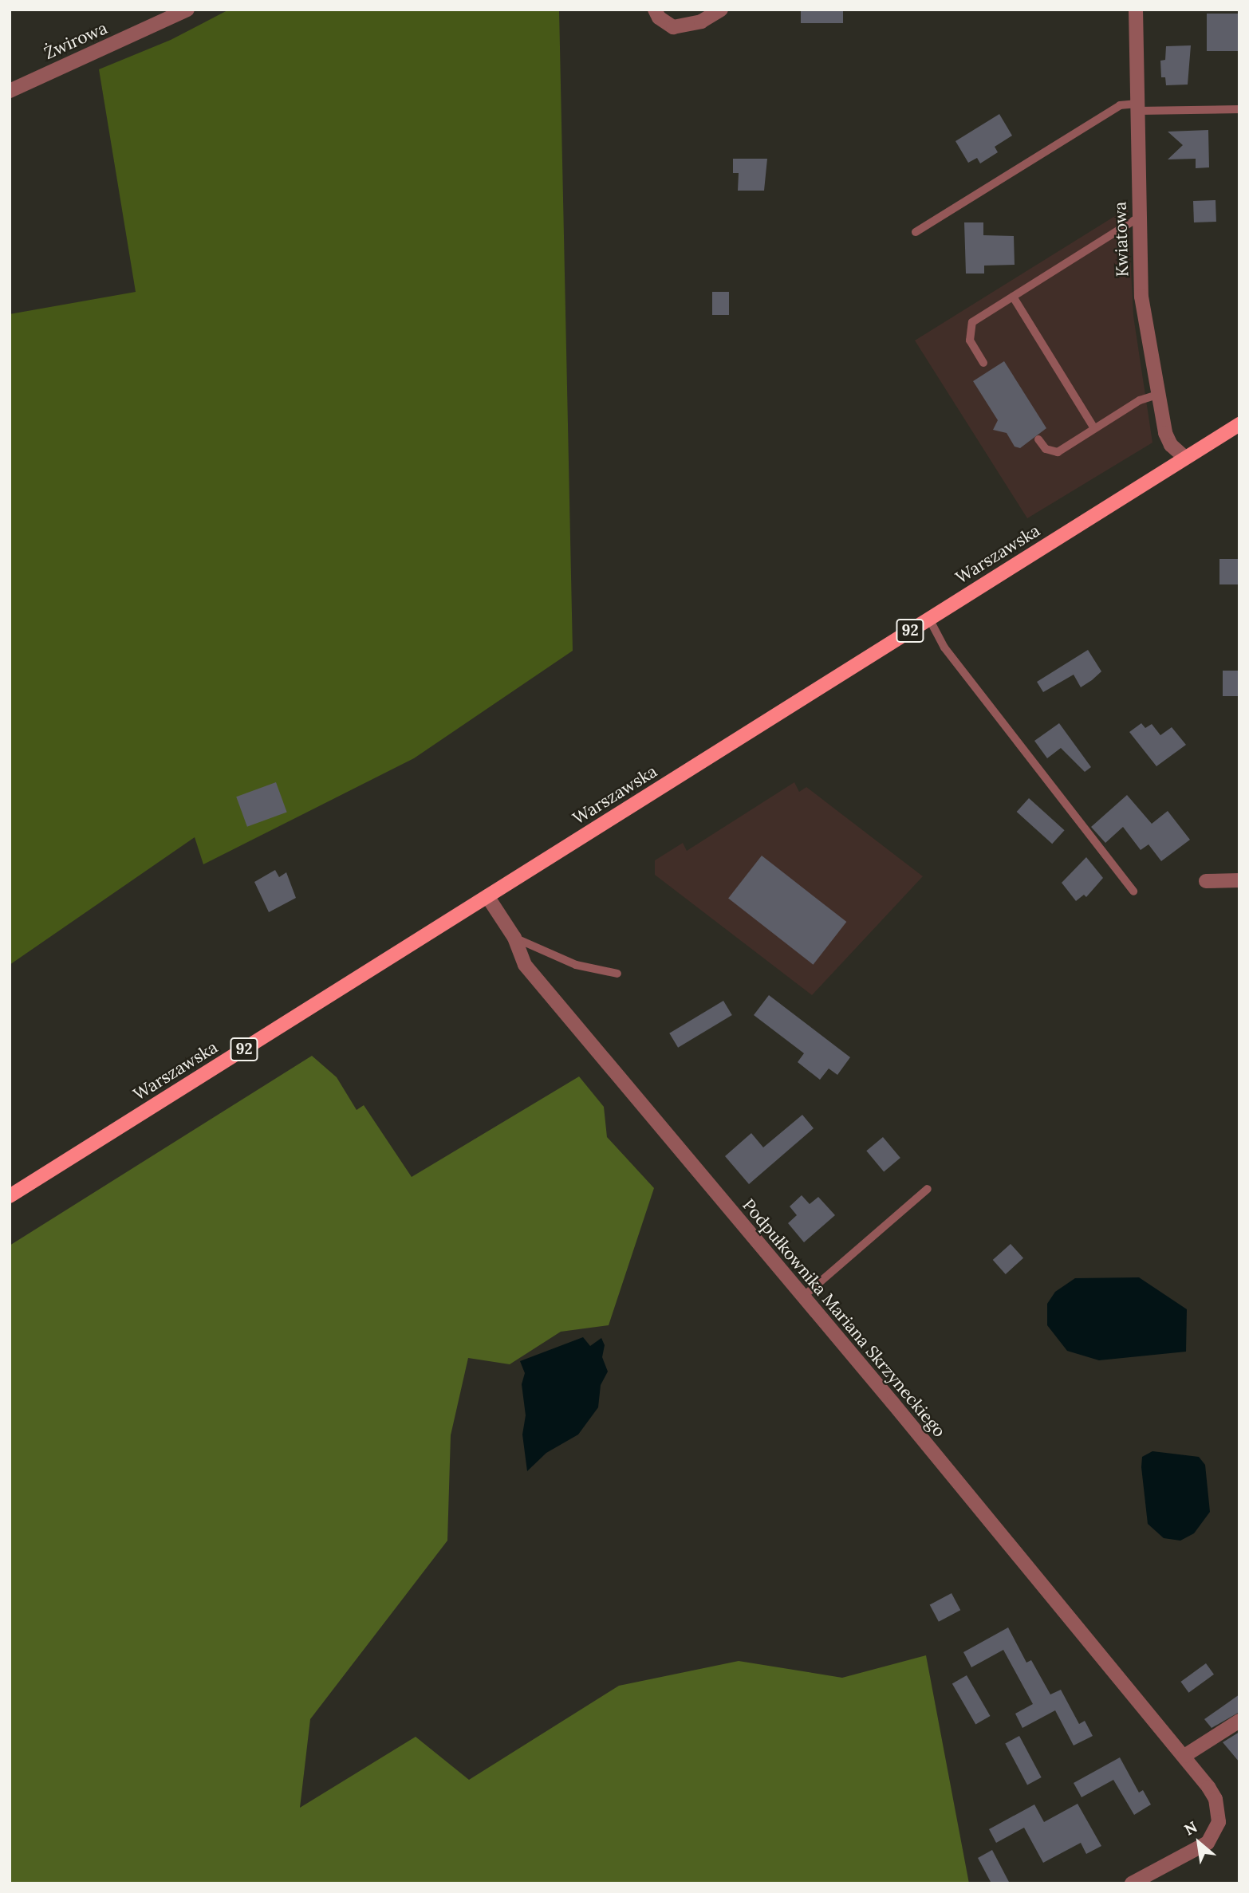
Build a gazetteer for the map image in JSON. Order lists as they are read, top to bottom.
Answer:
{
  "streets": {
    "main road": ["Warszawska", "92"],
    "street": ["Żwirowa", "Kwiatowa", "Podpułkownika Mariana Skrzyneckiego"]
  },
  "crossings": [
    ["Kwiatowa", "Warszawska"],
    ["Warszawska", "Podpułkownika Mariana Skrzyneckiego"]
  ],
  "north": "top left"
}
